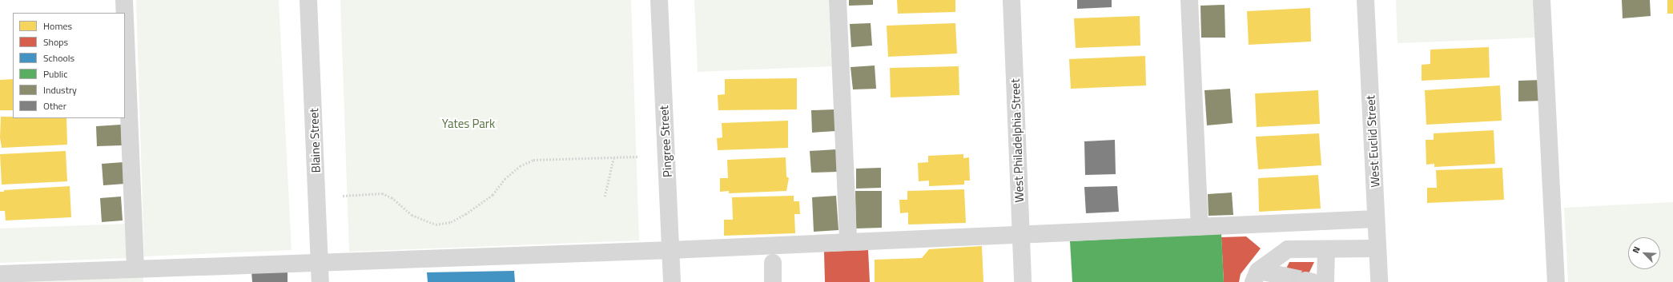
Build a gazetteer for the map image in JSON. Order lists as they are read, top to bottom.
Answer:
{
  "streets": {
    "street": [
      "Blaine Street",
      "West Philadelphia Street",
      "Pingree Street",
      "West Euclid Street"
    ]
  },
  "parks": ["Yates Park"],
  "legend": [
    "Homes",
    "Shops",
    "Schools",
    "Public",
    "Industry",
    "Other"
  ],
  "north": "top left"
}
